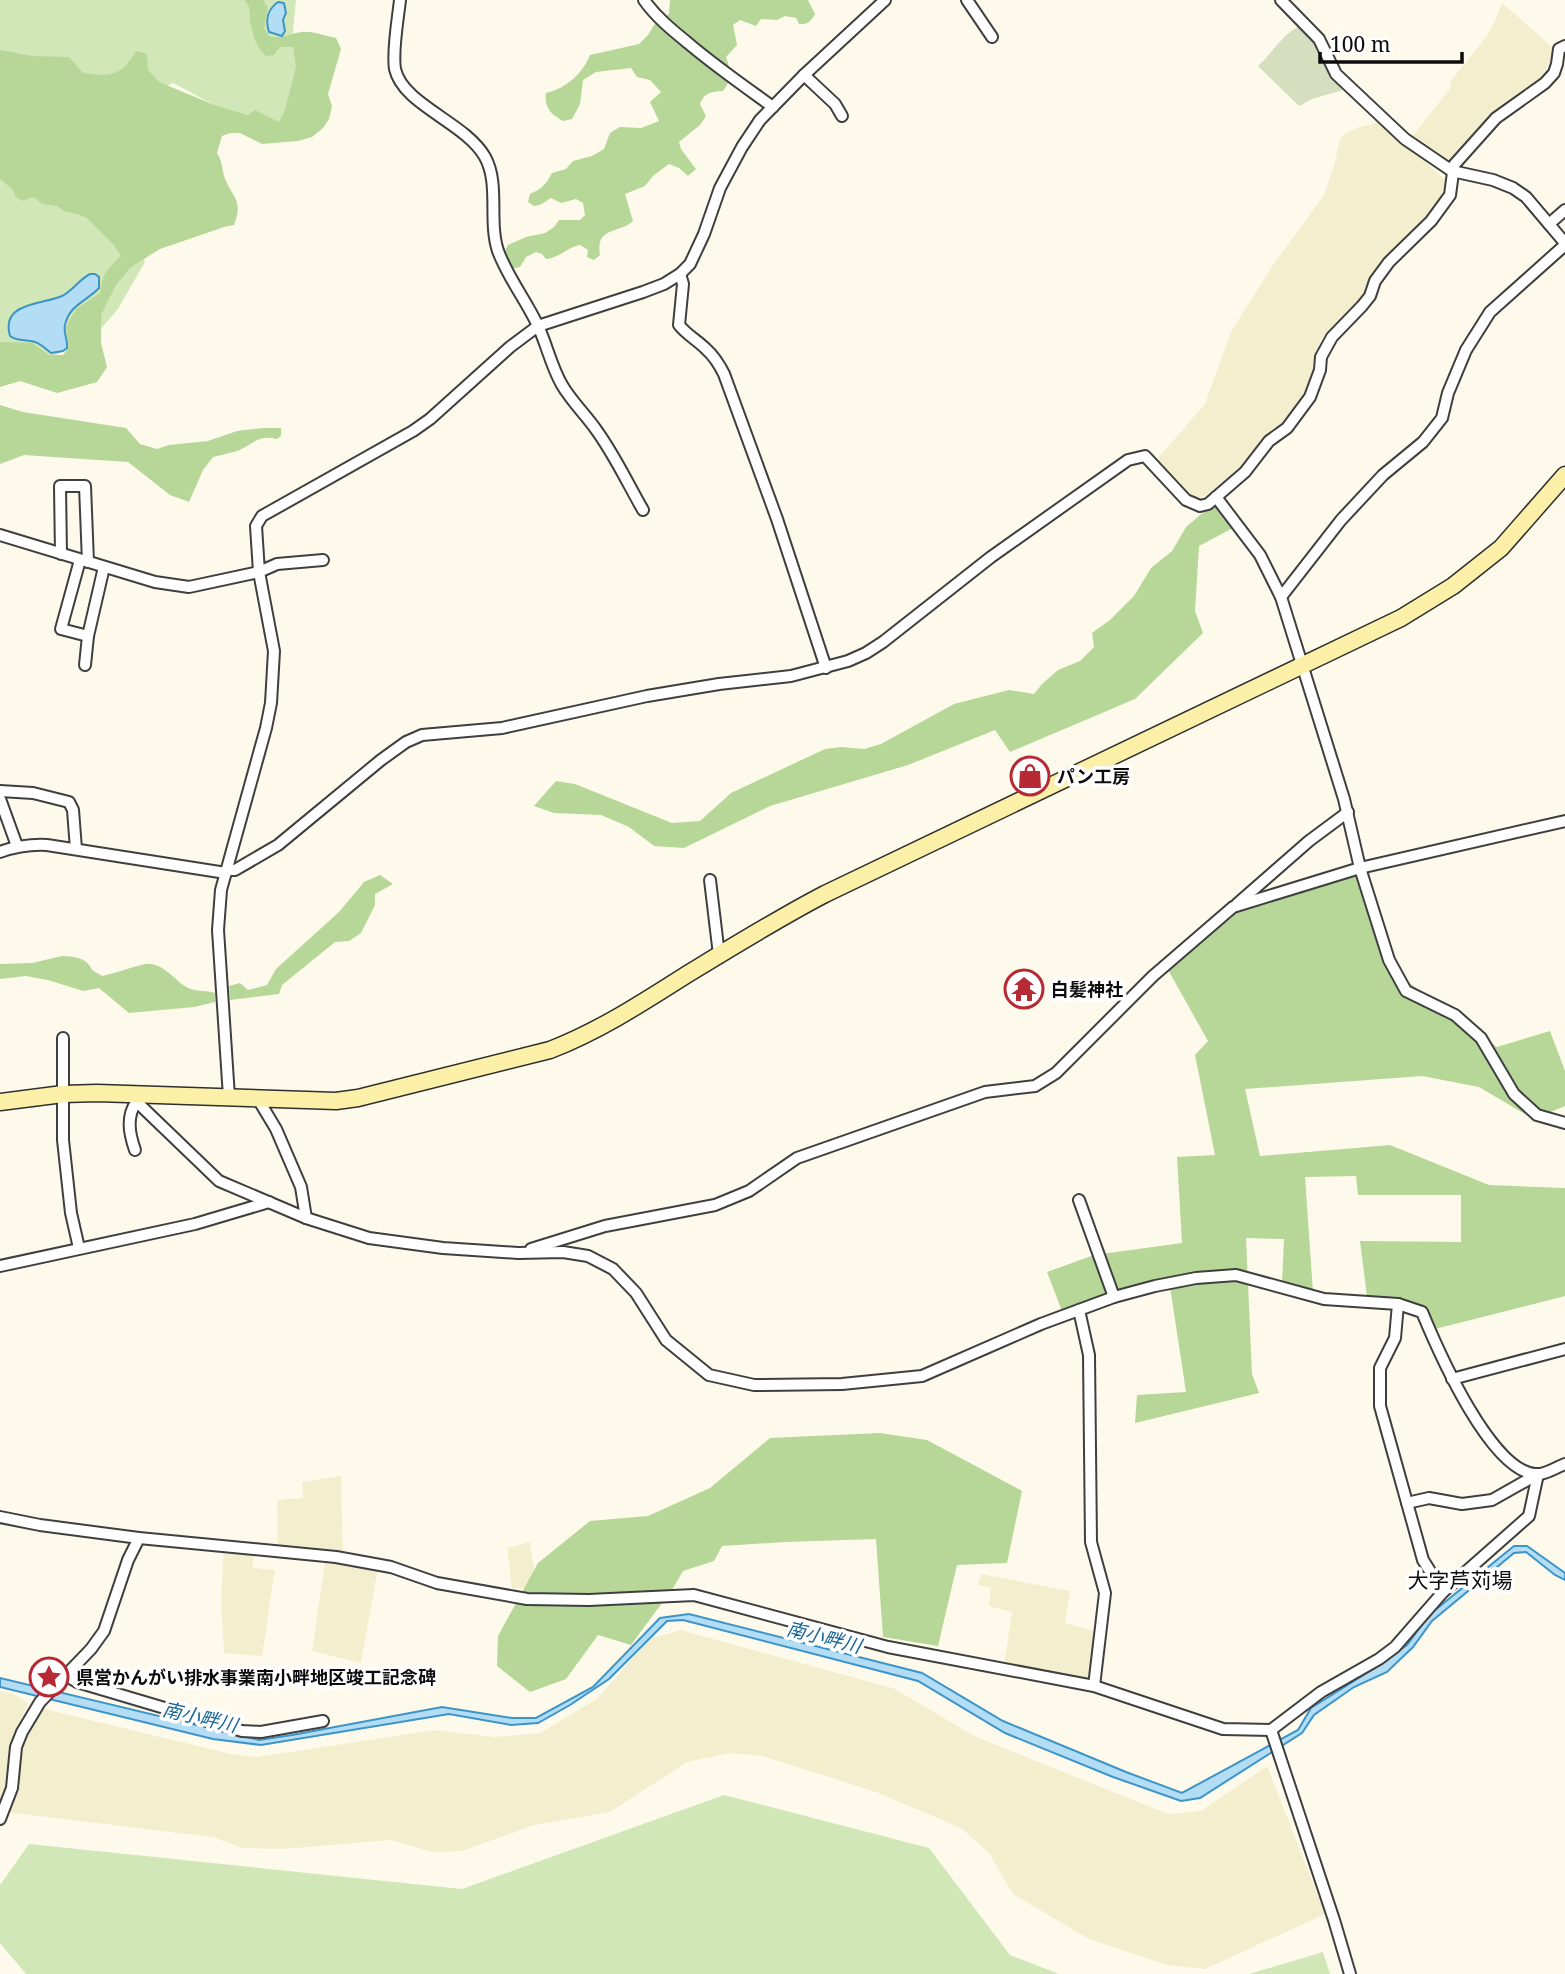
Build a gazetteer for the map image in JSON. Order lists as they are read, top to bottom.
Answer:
{
  "districts": ["大字芦苅場"],
  "water": ["南小畔川"],
  "places": {
    "shop": ["パン工房"],
    "temple": ["白髪神社"],
    "place": ["県営かんがい排水事業南小畔地区竣工記念碑"]
  },
  "scale_bar": "100 m"
}
